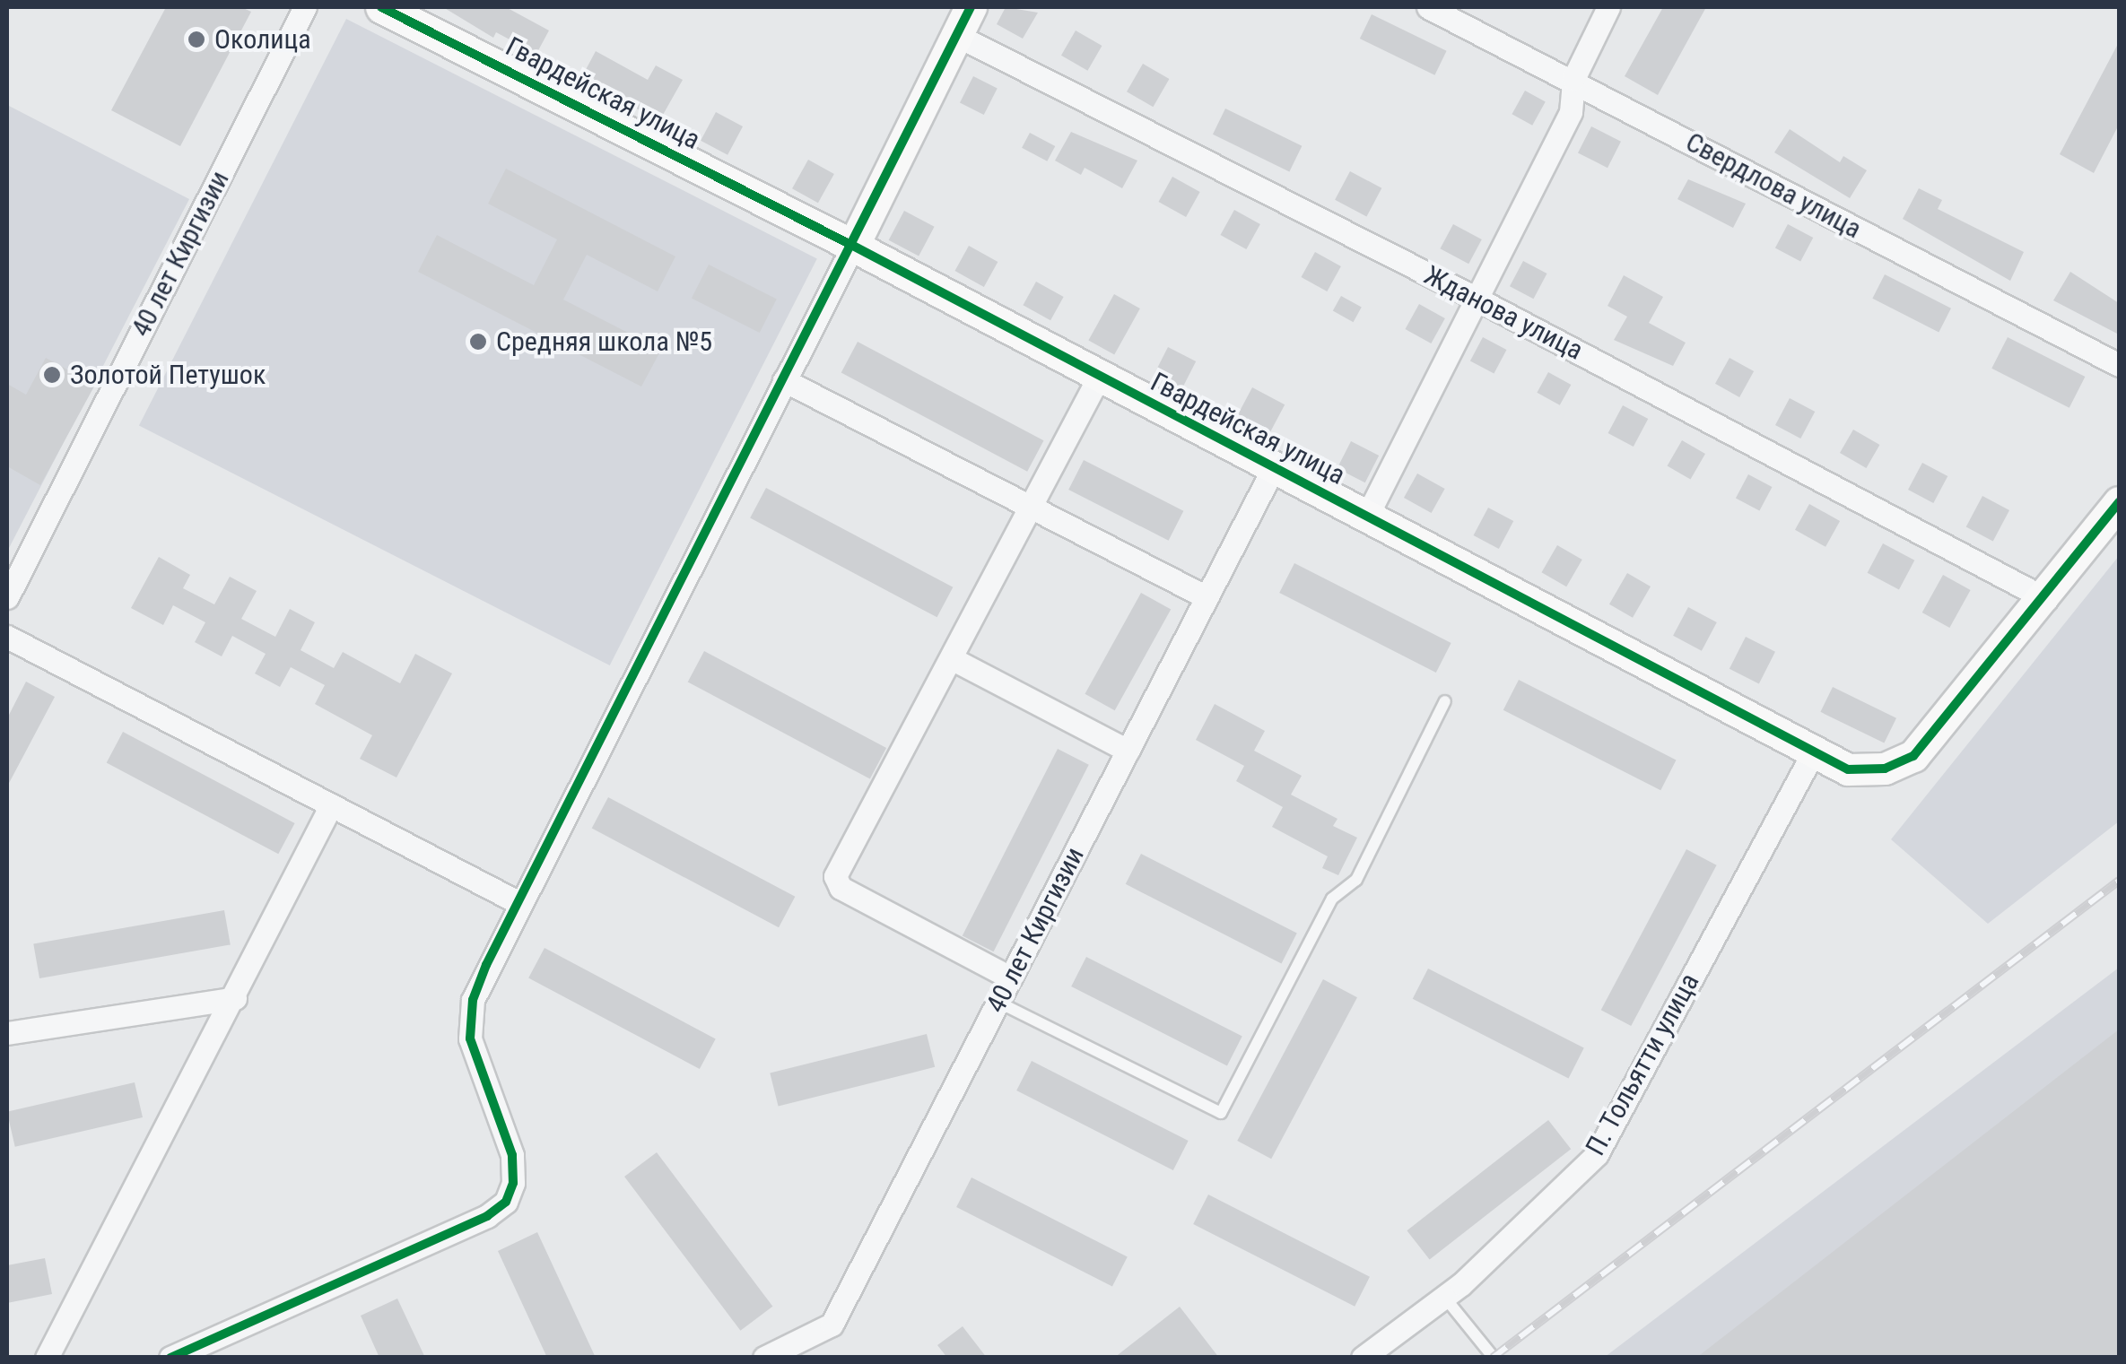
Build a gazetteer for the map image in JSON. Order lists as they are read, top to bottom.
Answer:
{
  "streets": {
    "street": [
      "Гвардейская улица",
      "Свердлова улица",
      "40 лет Киргизии",
      "Жданова улица",
      "П. Тольятти улица"
    ]
  },
  "crossings": [
    ["Гвардейская улица", "40 лет Киргизии"],
    ["Гвардейская улица", "Жданова улица"],
    ["Гвардейская улица", "П. Тольятти улица"]
  ],
  "places": ["Околица", "Средняя школа №5", "Золотой Петушок"]
}
